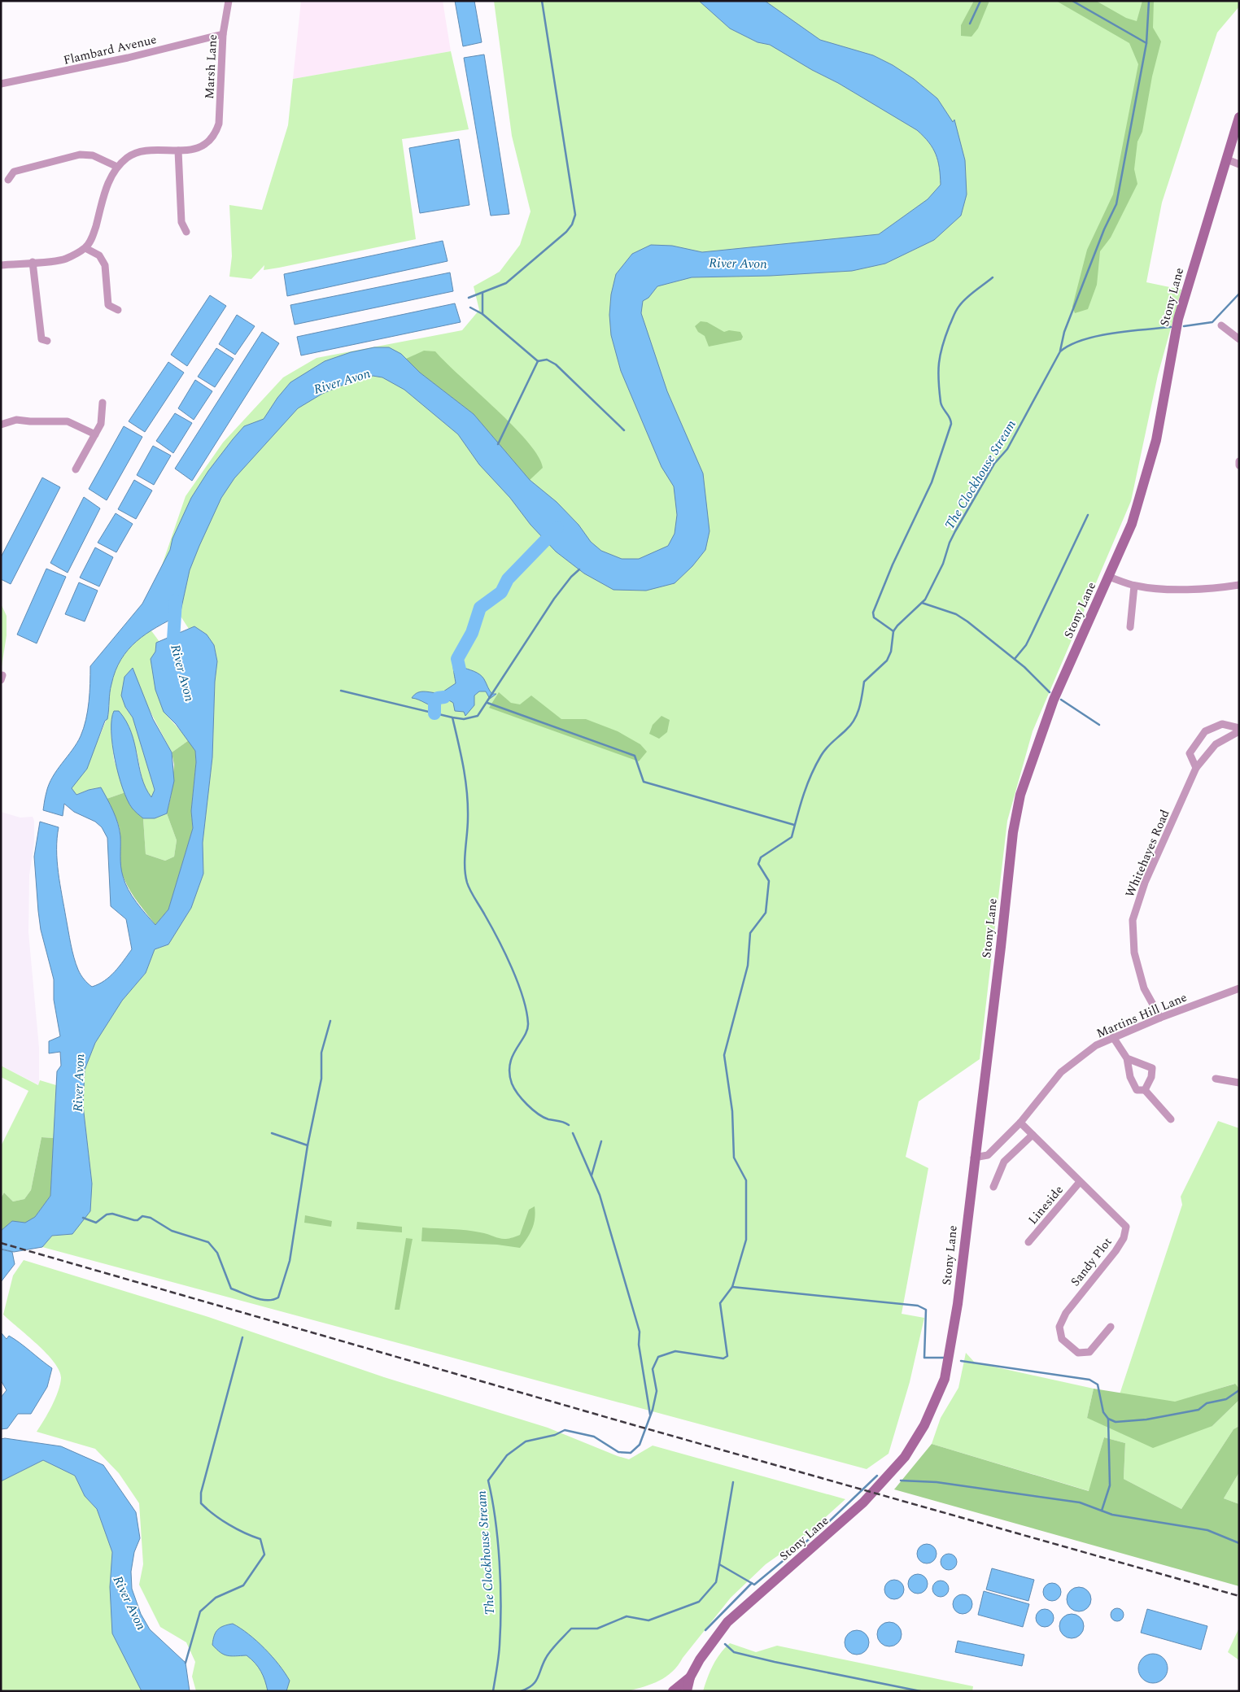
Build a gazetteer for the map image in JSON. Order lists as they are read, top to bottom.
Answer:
{
  "streets": {
    "main road": ["Stony Lane"],
    "street": [
      "Flambard Avenue",
      "Marsh Lane",
      "Whitehayes Road",
      "Martins Hill Lane",
      "Lineside",
      "Sandy Plot"
    ]
  },
  "crossings": [
    ["Flambard Avenue", "Marsh Lane"],
    ["Stony Lane", "Martins Hill Lane"],
    ["Whitehayes Road", "Martins Hill Lane"],
    ["Martins Hill Lane", "Sandy Plot"],
    ["Lineside", "Sandy Plot"]
  ],
  "water": ["River Avon", "The Clockhouse Stream"]
}
